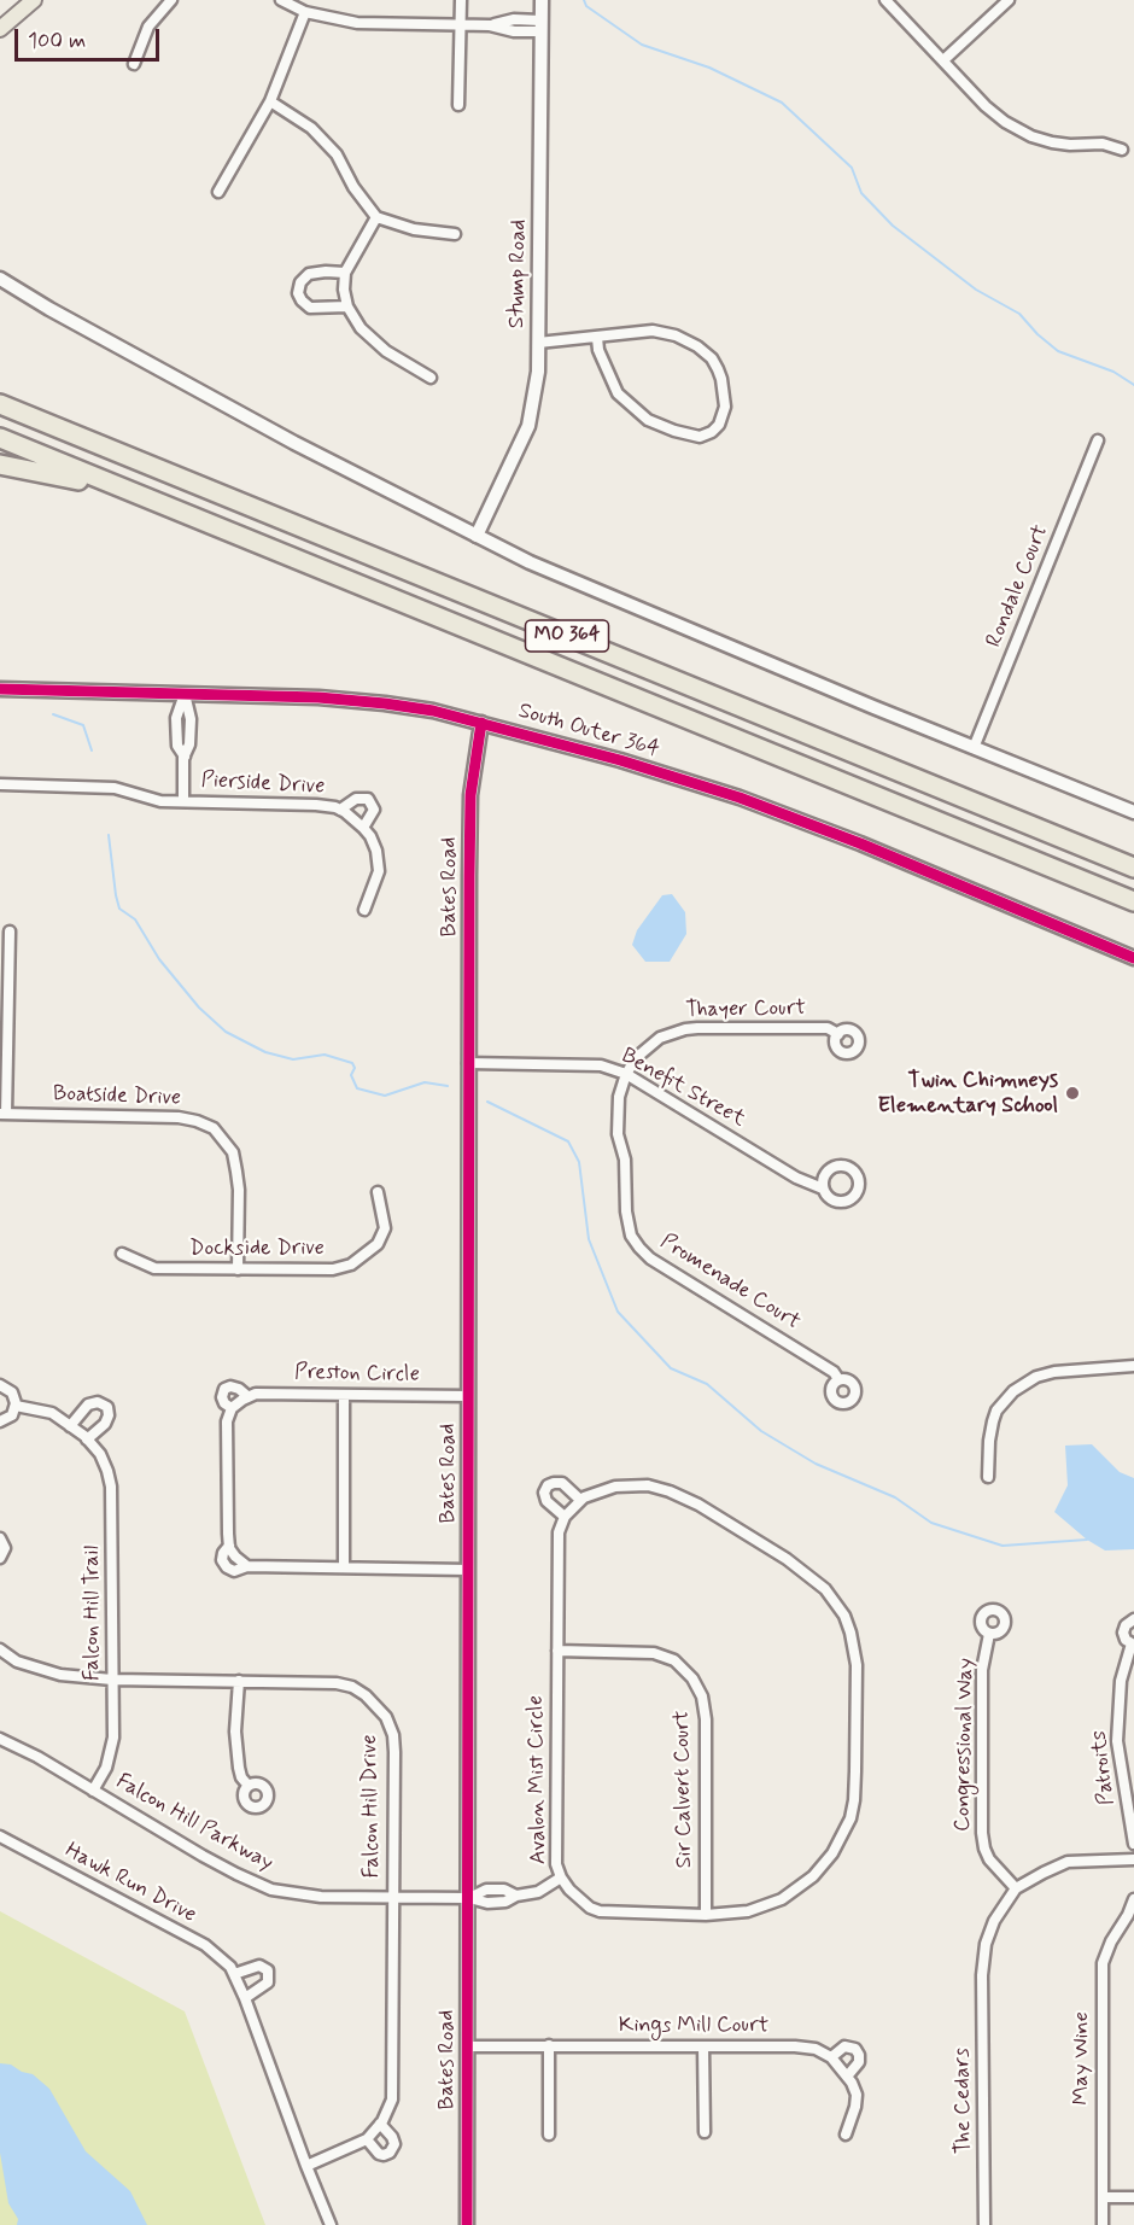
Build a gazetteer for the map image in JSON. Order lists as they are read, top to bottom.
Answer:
{
  "streets": {
    "highway": ["MO 364"],
    "street": [
      "Stump Road",
      "Rondale Court",
      "South Outer 364",
      "Pierside Drive",
      "Bates Road",
      "Thayer Court",
      "Benefit Street",
      "Boatside Drive",
      "Dockside Drive",
      "Promenade Court",
      "Preston Circle",
      "Falcon Hill Trail",
      "Congressional Way",
      "Patroits",
      "Avalon Mist Circle",
      "Sir Calvert Court",
      "Falcon Hill Drive",
      "Falcon Hill Parkway",
      "Hawk Run Drive",
      "Kings Mill Court",
      "May Wine",
      "The Cedars"
    ]
  },
  "crossings": [
    ["South Outer 364", "Pierside Drive"],
    ["South Outer 364", "Bates Road"],
    ["Bates Road", "Benefit Street"],
    ["Bates Road", "Preston Circle"],
    ["Bates Road", "Falcon Hill Parkway"],
    ["Bates Road", "Kings Mill Court"],
    ["Thayer Court", "Benefit Street"],
    ["Thayer Court", "Promenade Court"],
    ["Benefit Street", "Promenade Court"],
    ["Boatside Drive", "Dockside Drive"],
    ["Falcon Hill Trail", "Falcon Hill Drive"],
    ["Falcon Hill Trail", "Falcon Hill Parkway"],
    ["Congressional Way", "The Cedars"],
    ["Avalon Mist Circle", "Sir Calvert Court"],
    ["Avalon Mist Circle", "Falcon Hill Parkway"],
    ["Falcon Hill Drive", "Falcon Hill Parkway"],
    ["Falcon Hill Drive", "Hawk Run Drive"]
  ],
  "places": ["Twin Chimneys Elementary School"],
  "scale_bar": "100 m"
}
